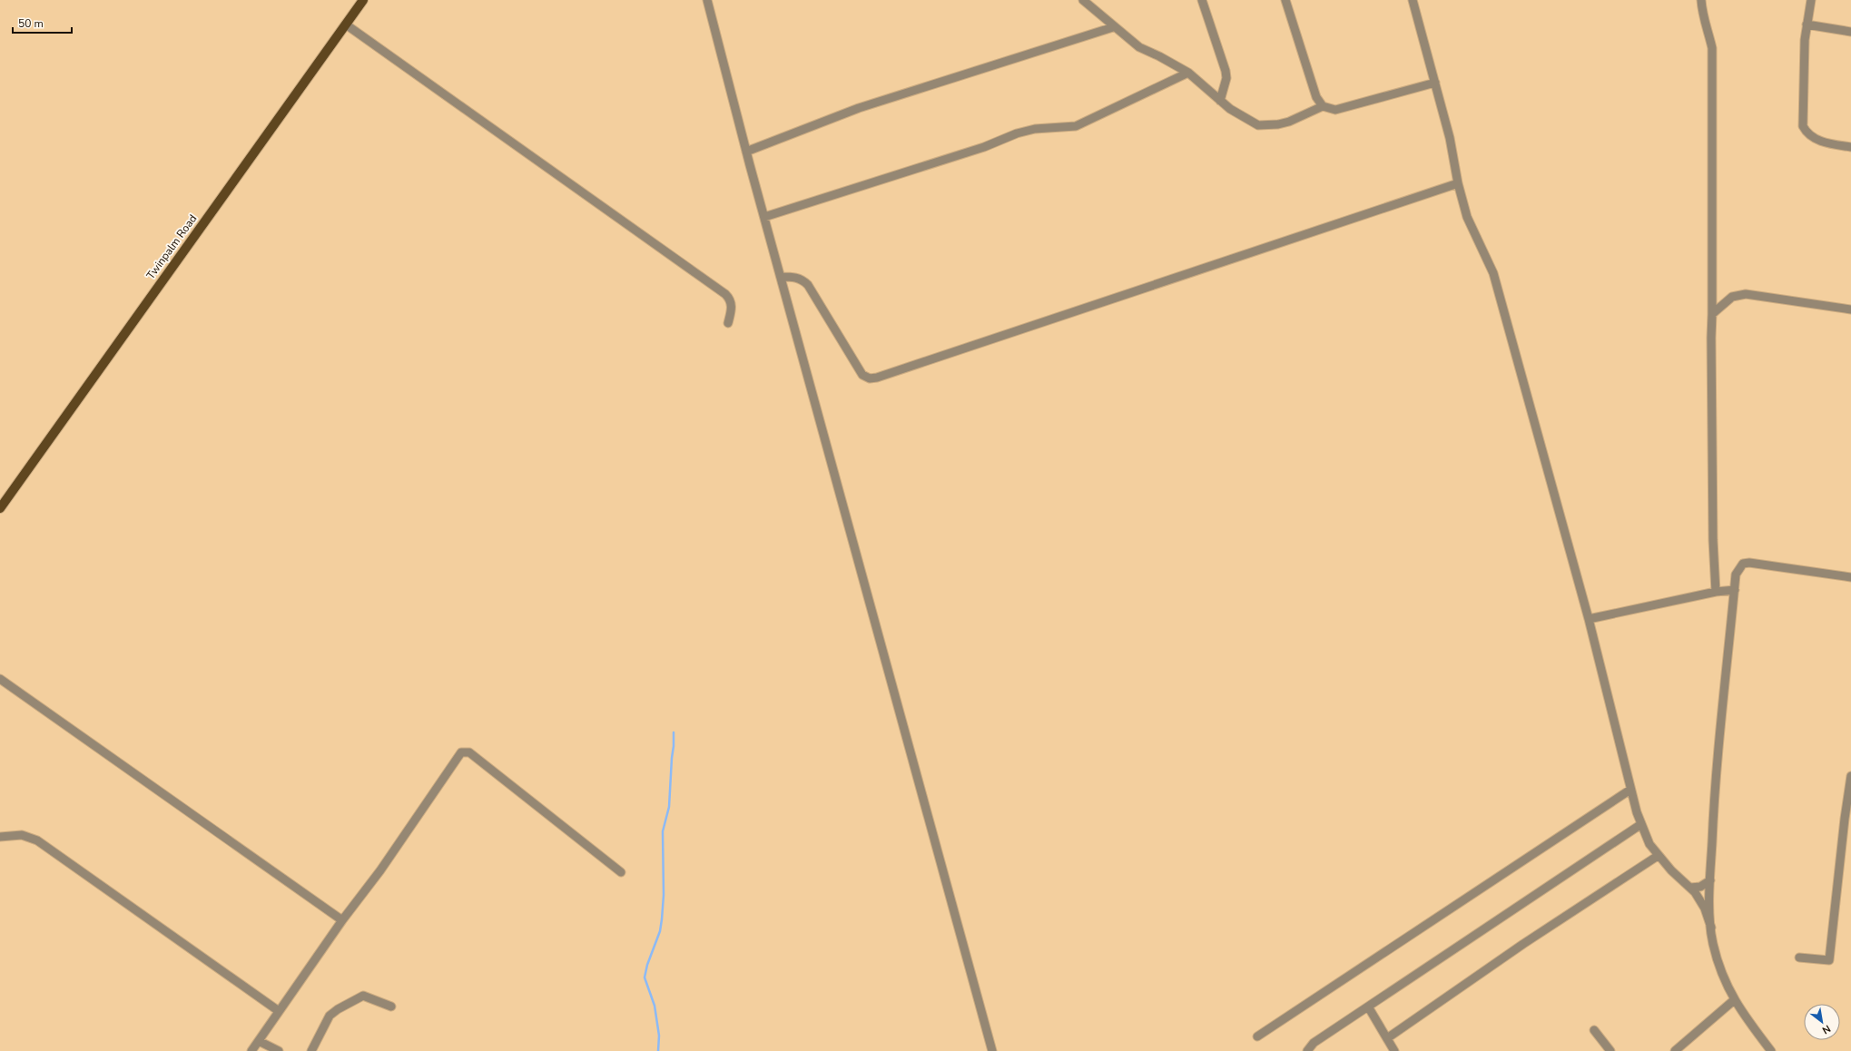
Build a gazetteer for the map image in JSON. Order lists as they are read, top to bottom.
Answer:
{
  "streets": {
    "main road": ["Twinpalm Road"]
  },
  "scale_bar": "50 m",
  "north": "bottom right"
}
